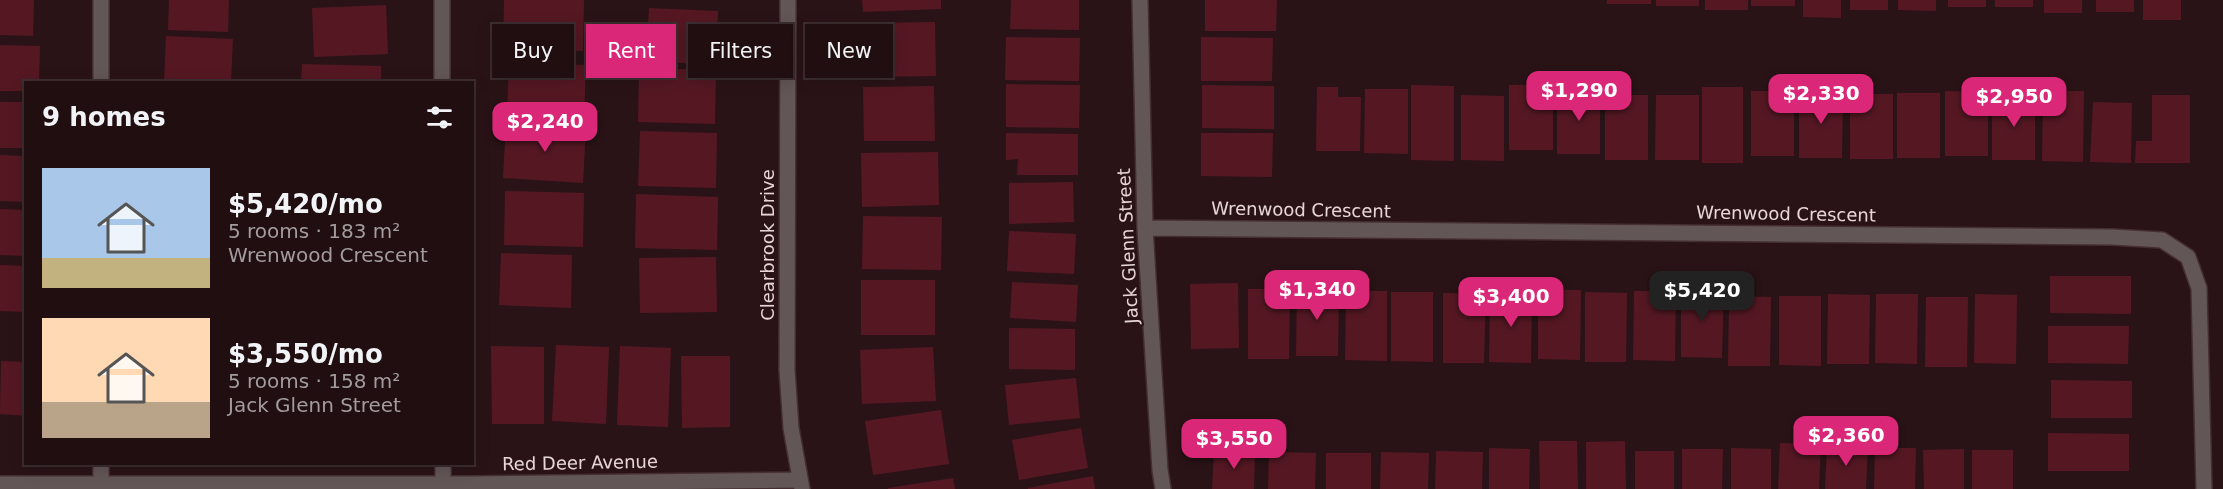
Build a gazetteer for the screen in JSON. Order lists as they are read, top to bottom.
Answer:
{
  "streets": {
    "street": [
      "Wrenwood Crescent",
      "Clearbrook Drive",
      "Jack Glenn Street",
      "Red Deer Avenue"
    ]
  },
  "crossings": [
    ["Wrenwood Crescent", "Jack Glenn Street"],
    ["Clearbrook Drive", "Red Deer Avenue"]
  ],
  "page": {
    "chip": [
      "Buy",
      "Rent",
      "Filters",
      "New"
    ],
    "price": [
      "$1,290",
      "$2,330",
      "$2,950",
      "$2,240",
      "$1,340",
      "$5,420",
      "$3,400",
      "$2,360",
      "$3,550"
    ],
    "heading": "9 homes",
    "list": [
      {
        "name": "$5,420/mo",
        "note": "5 rooms · 183 m² · Wrenwood Crescent"
      },
      {
        "name": "$3,550/mo",
        "note": "5 rooms · 158 m² · Jack Glenn Street"
      }
    ]
  }
}
